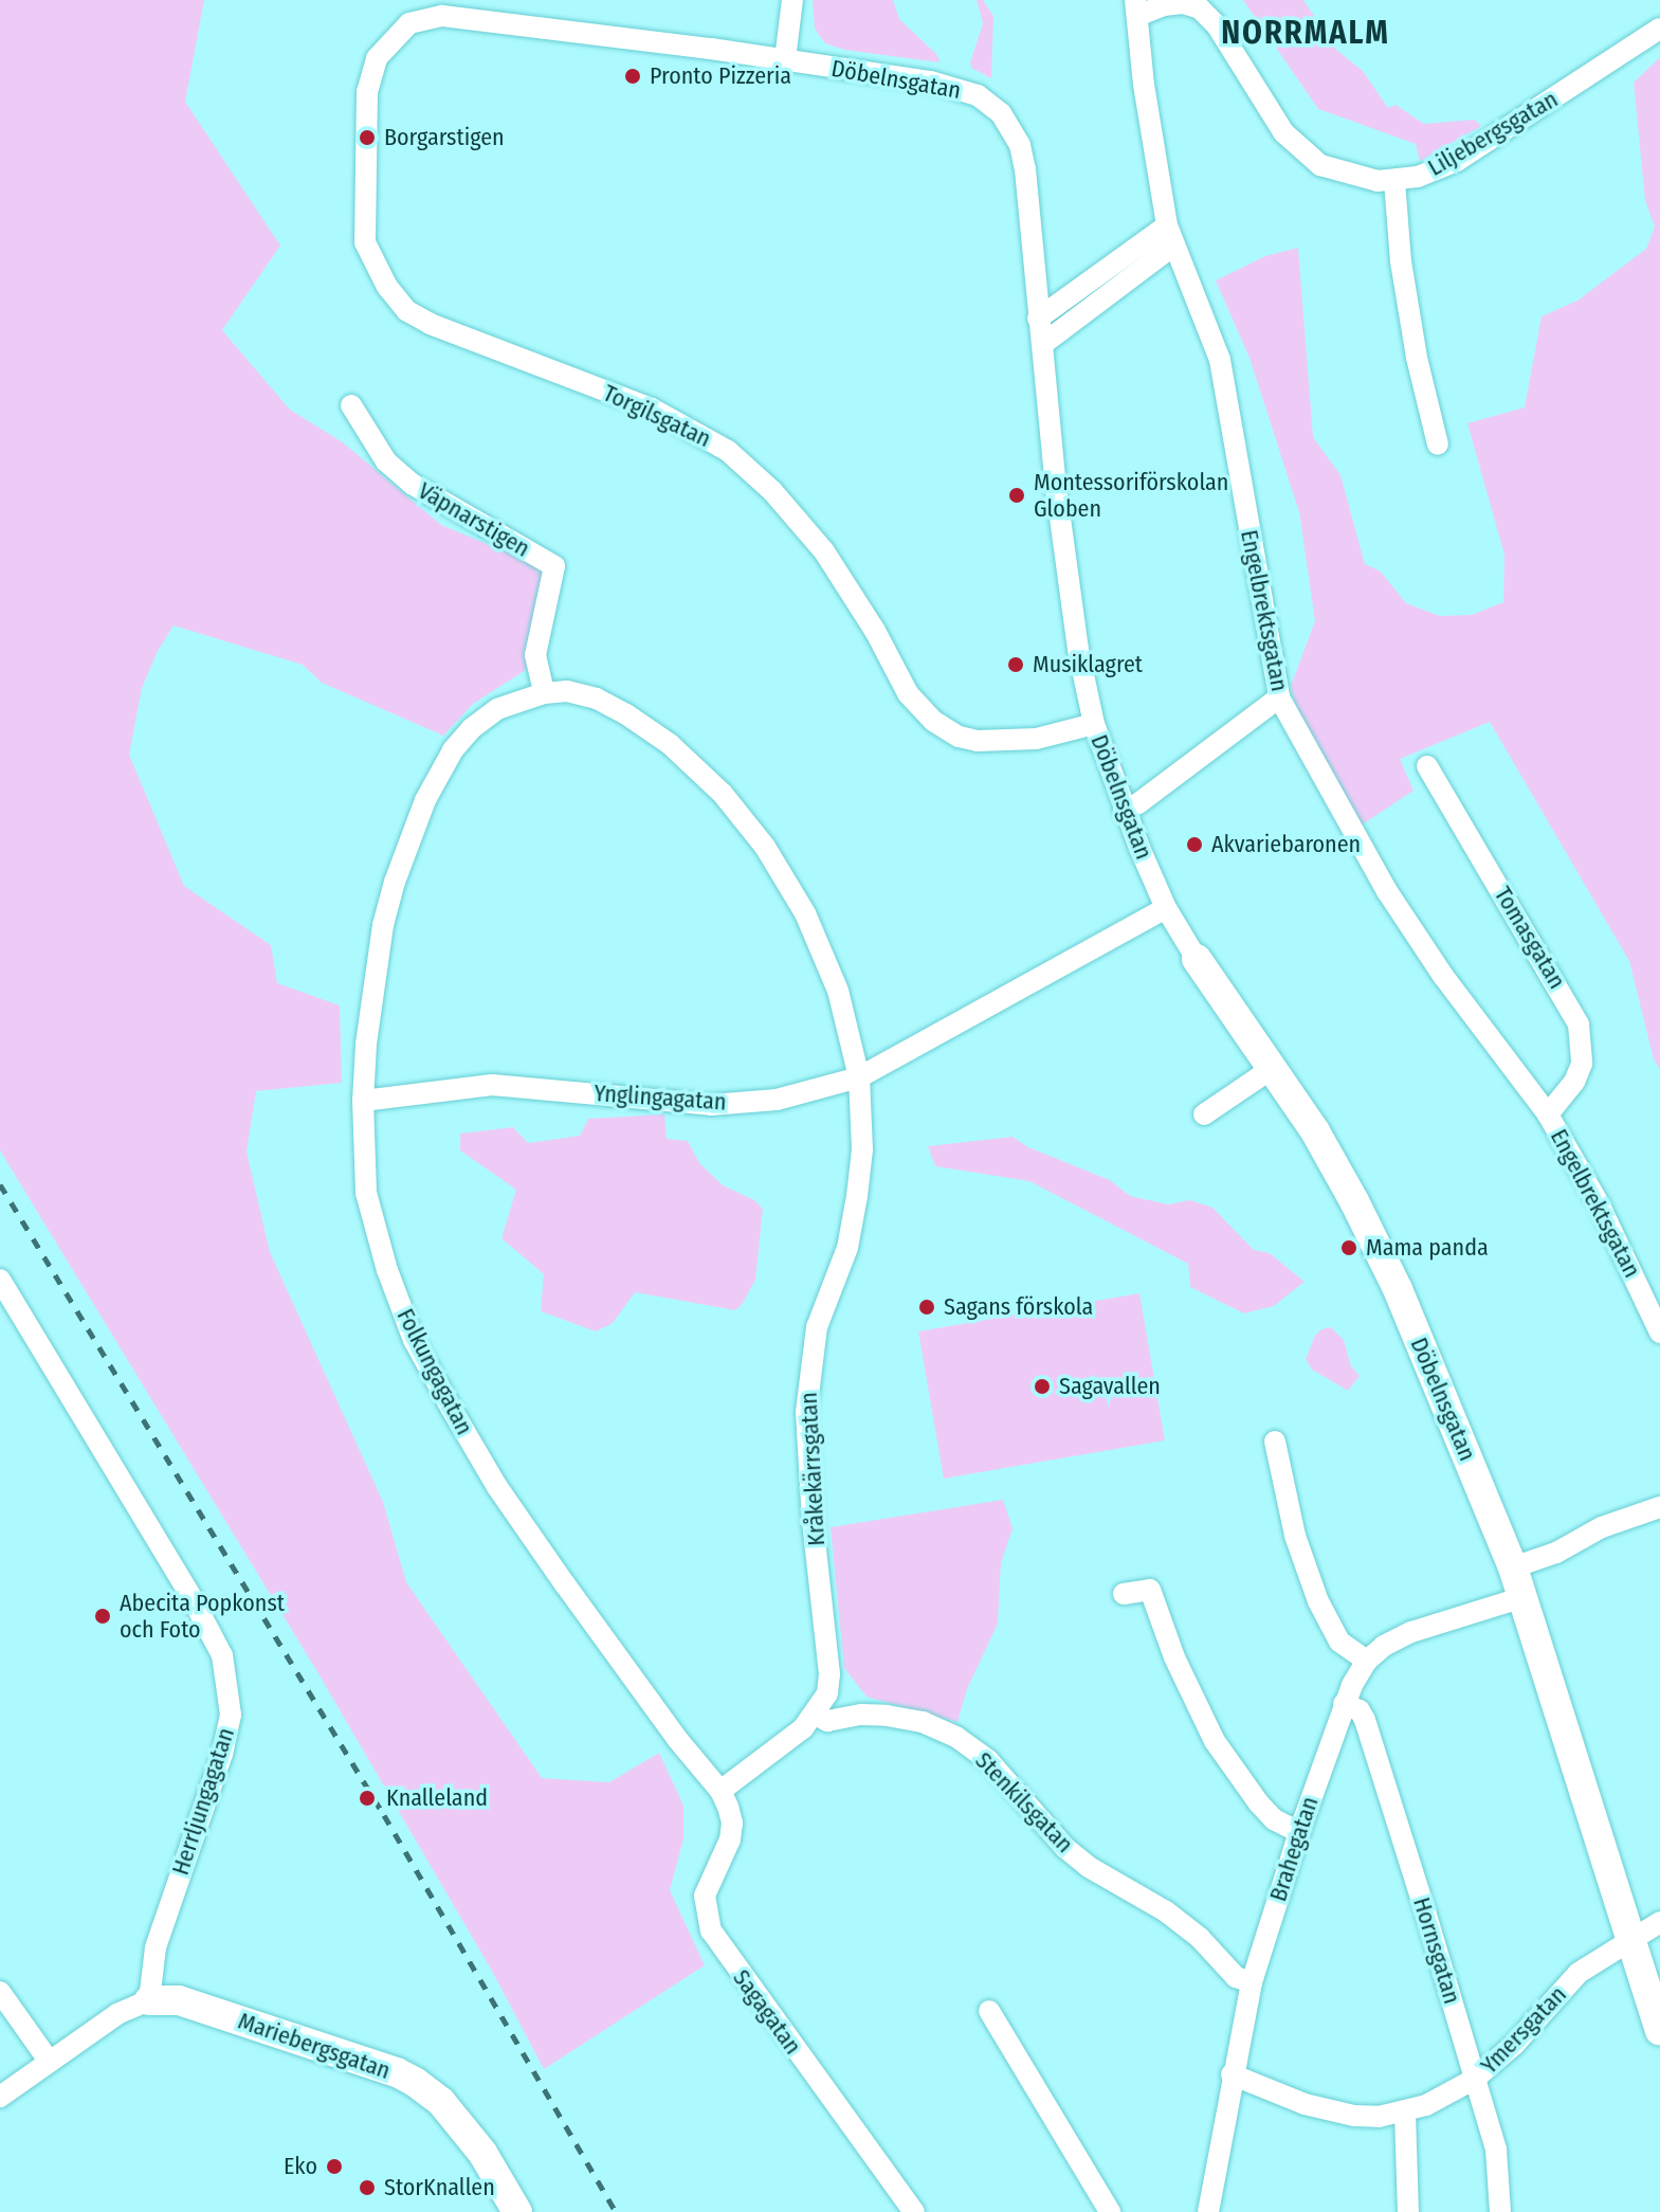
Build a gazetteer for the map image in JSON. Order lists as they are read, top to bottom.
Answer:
{
  "streets": {
    "street": [
      "Döbelnsgatan",
      "Liljebergsgatan",
      "Torgilsgatan",
      "Väpnarstigen",
      "Engelbrektsgatan",
      "Tomasgatan",
      "Ynglingagatan",
      "Folkungagatan",
      "Kråkekärrsgatan",
      "Herrljungagatan",
      "Stenkilsgatan",
      "Brahegatan",
      "Hornsgatan",
      "Sagagatan",
      "Ymersgatan",
      "Mariebergsgatan"
    ]
  },
  "crossings": [
    ["Döbelnsgatan", "Torgilsgatan"],
    ["Döbelnsgatan", "Ynglingagatan"],
    ["Döbelnsgatan", "Brahegatan"],
    ["Döbelnsgatan", "Ymersgatan"],
    ["Liljebergsgatan", "Engelbrektsgatan"],
    ["Väpnarstigen", "Kråkekärrsgatan"],
    ["Engelbrektsgatan", "Tomasgatan"],
    ["Ynglingagatan", "Folkungagatan"],
    ["Ynglingagatan", "Kråkekärrsgatan"],
    ["Folkungagatan", "Kråkekärrsgatan"],
    ["Folkungagatan", "Sagagatan"],
    ["Kråkekärrsgatan", "Stenkilsgatan"],
    ["Herrljungagatan", "Mariebergsgatan"],
    ["Stenkilsgatan", "Brahegatan"],
    ["Brahegatan", "Hornsgatan"],
    ["Brahegatan", "Ymersgatan"],
    ["Hornsgatan", "Ymersgatan"]
  ],
  "districts": ["NORRMALM"],
  "places": [
    "Pronto Pizzeria",
    "Borgarstigen",
    "Montessoriförskolan Globen",
    "Musiklagret",
    "Akvariebaronen",
    "Mama panda",
    "Sagans förskola",
    "Sagavallen",
    "Abecita Popkonst och Foto",
    "Knalleland",
    "Eko",
    "StorKnallen"
  ]
}
